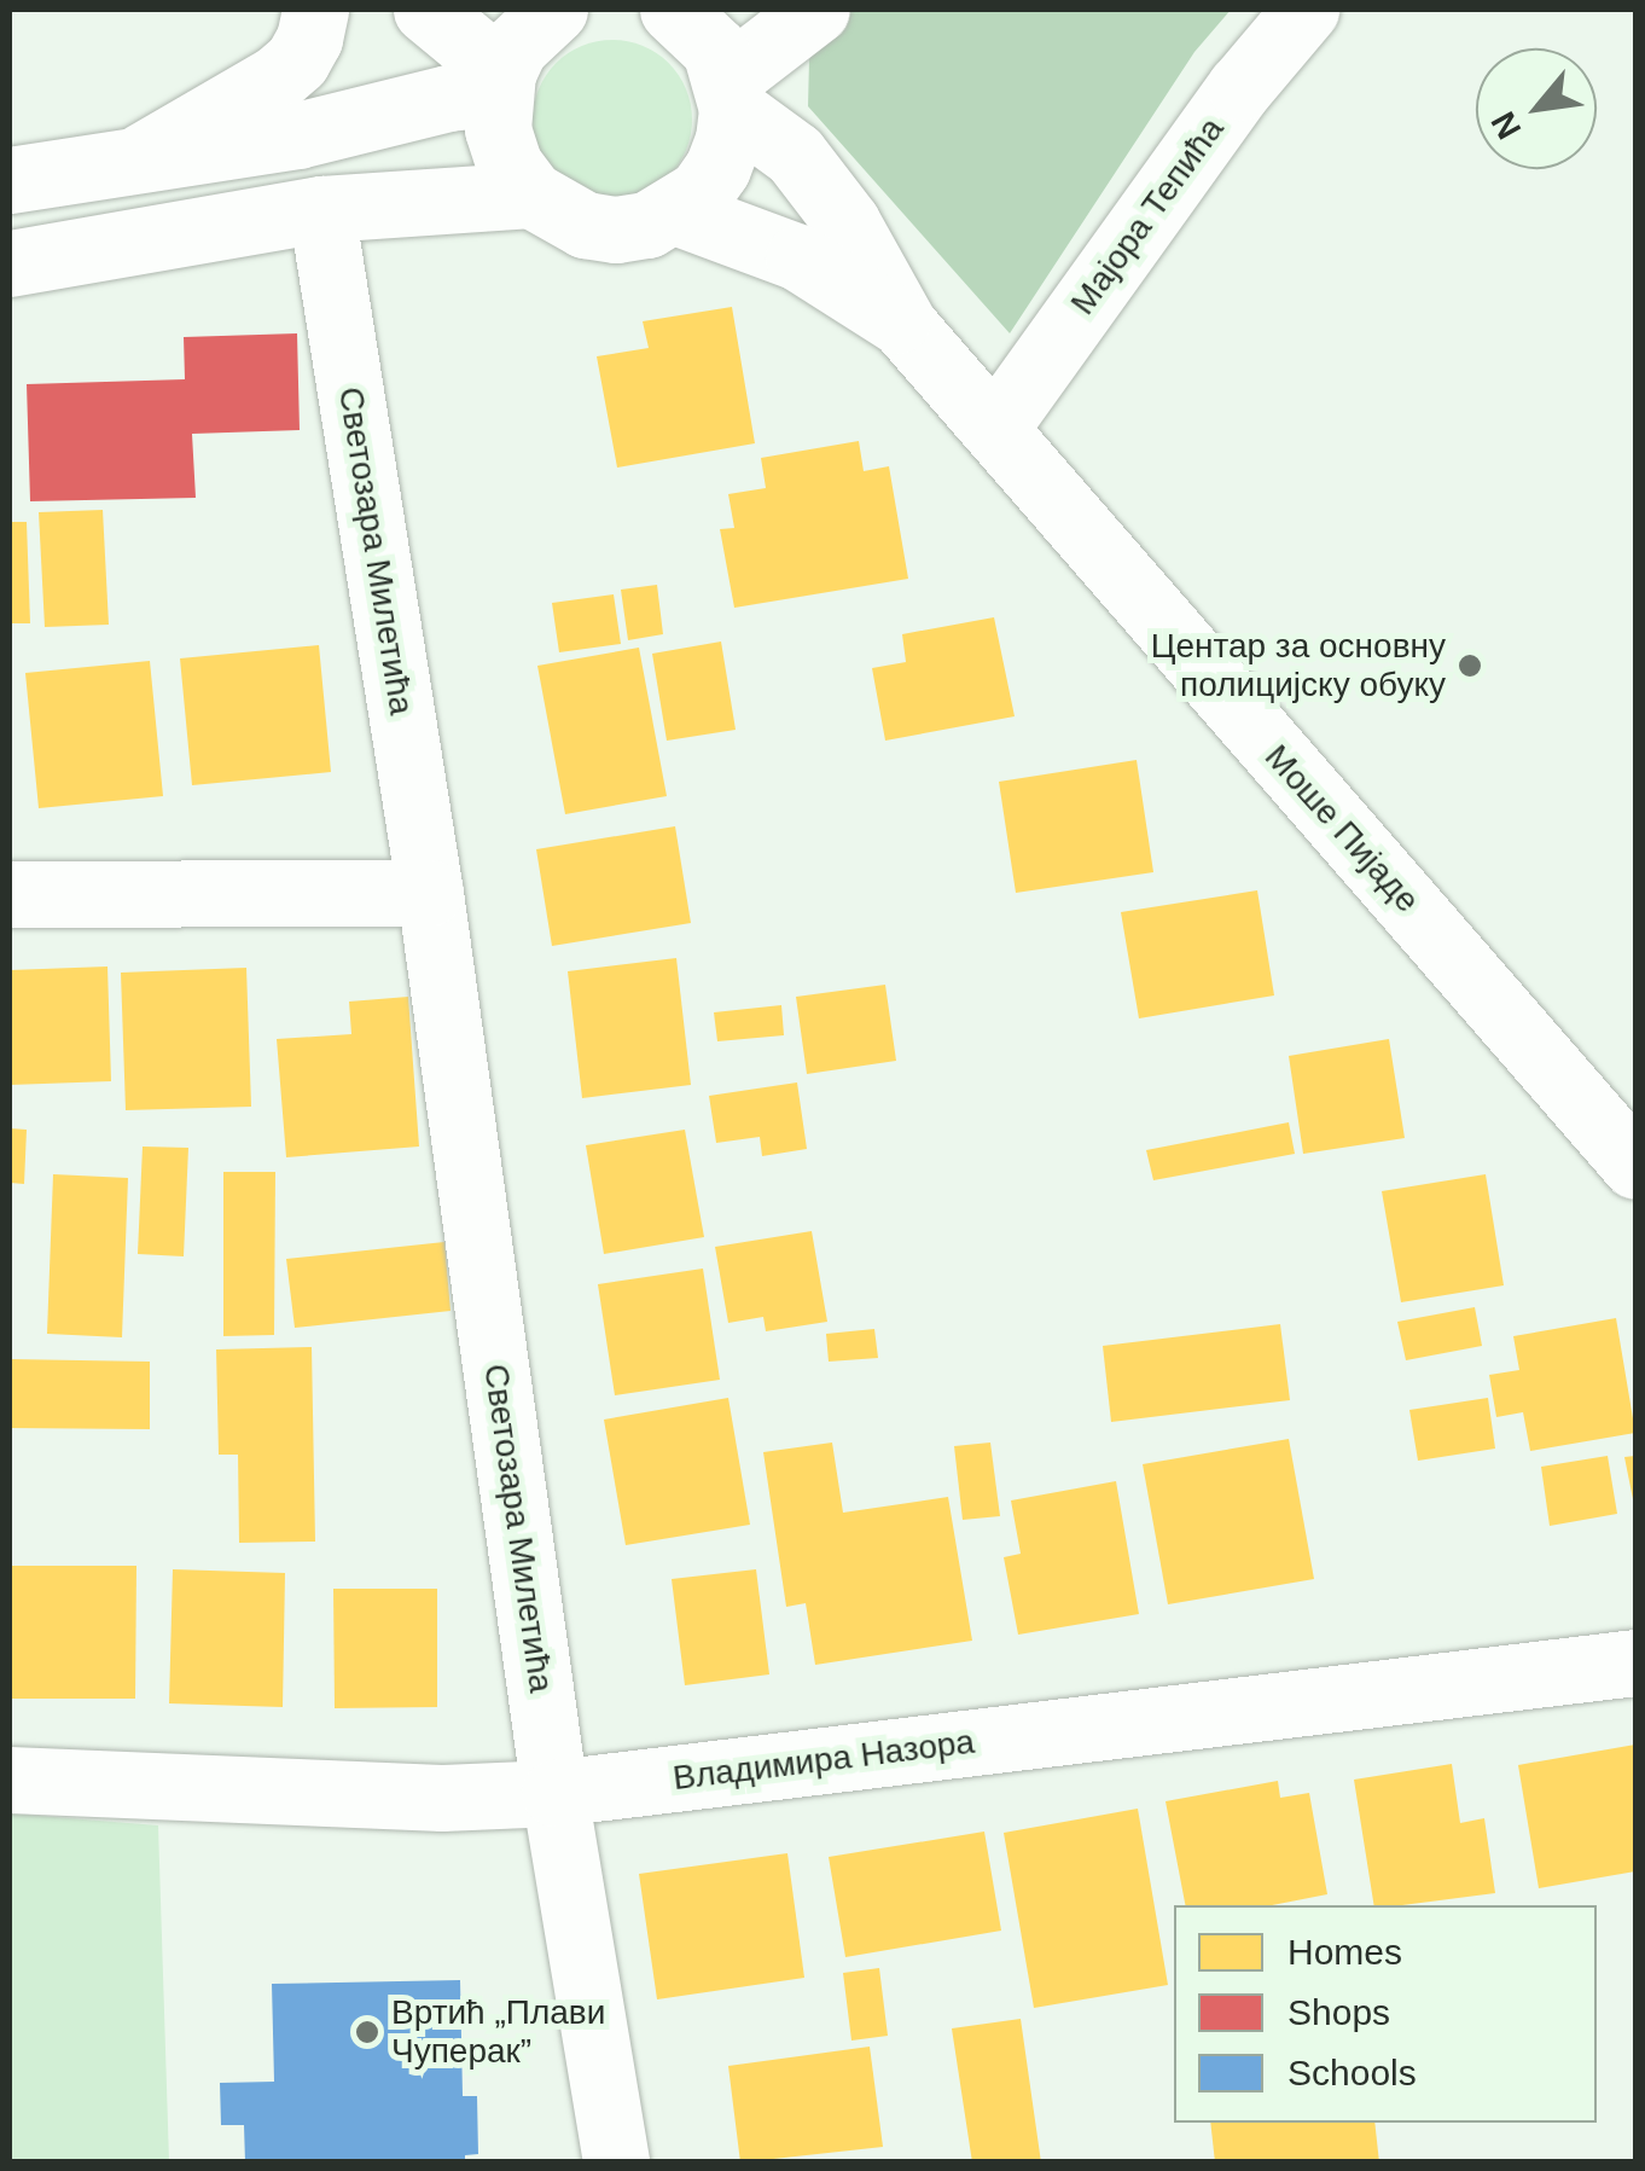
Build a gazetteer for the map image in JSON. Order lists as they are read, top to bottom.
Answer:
{
  "streets": {
    "street": [
      "Мајора Тепића",
      "Светозара Милетића",
      "Моше Пијаде",
      "Владимира Назора"
    ]
  },
  "crossings": [
    ["Мајора Тепића", "Моше Пијаде"],
    ["Светозара Милетића", "Владимира Назора"]
  ],
  "places": ["Центар за основну полицијску обуку", "Вртић „Плави Чуперак”"],
  "legend": ["Homes", "Shops", "Schools"],
  "north": "bottom left"
}
